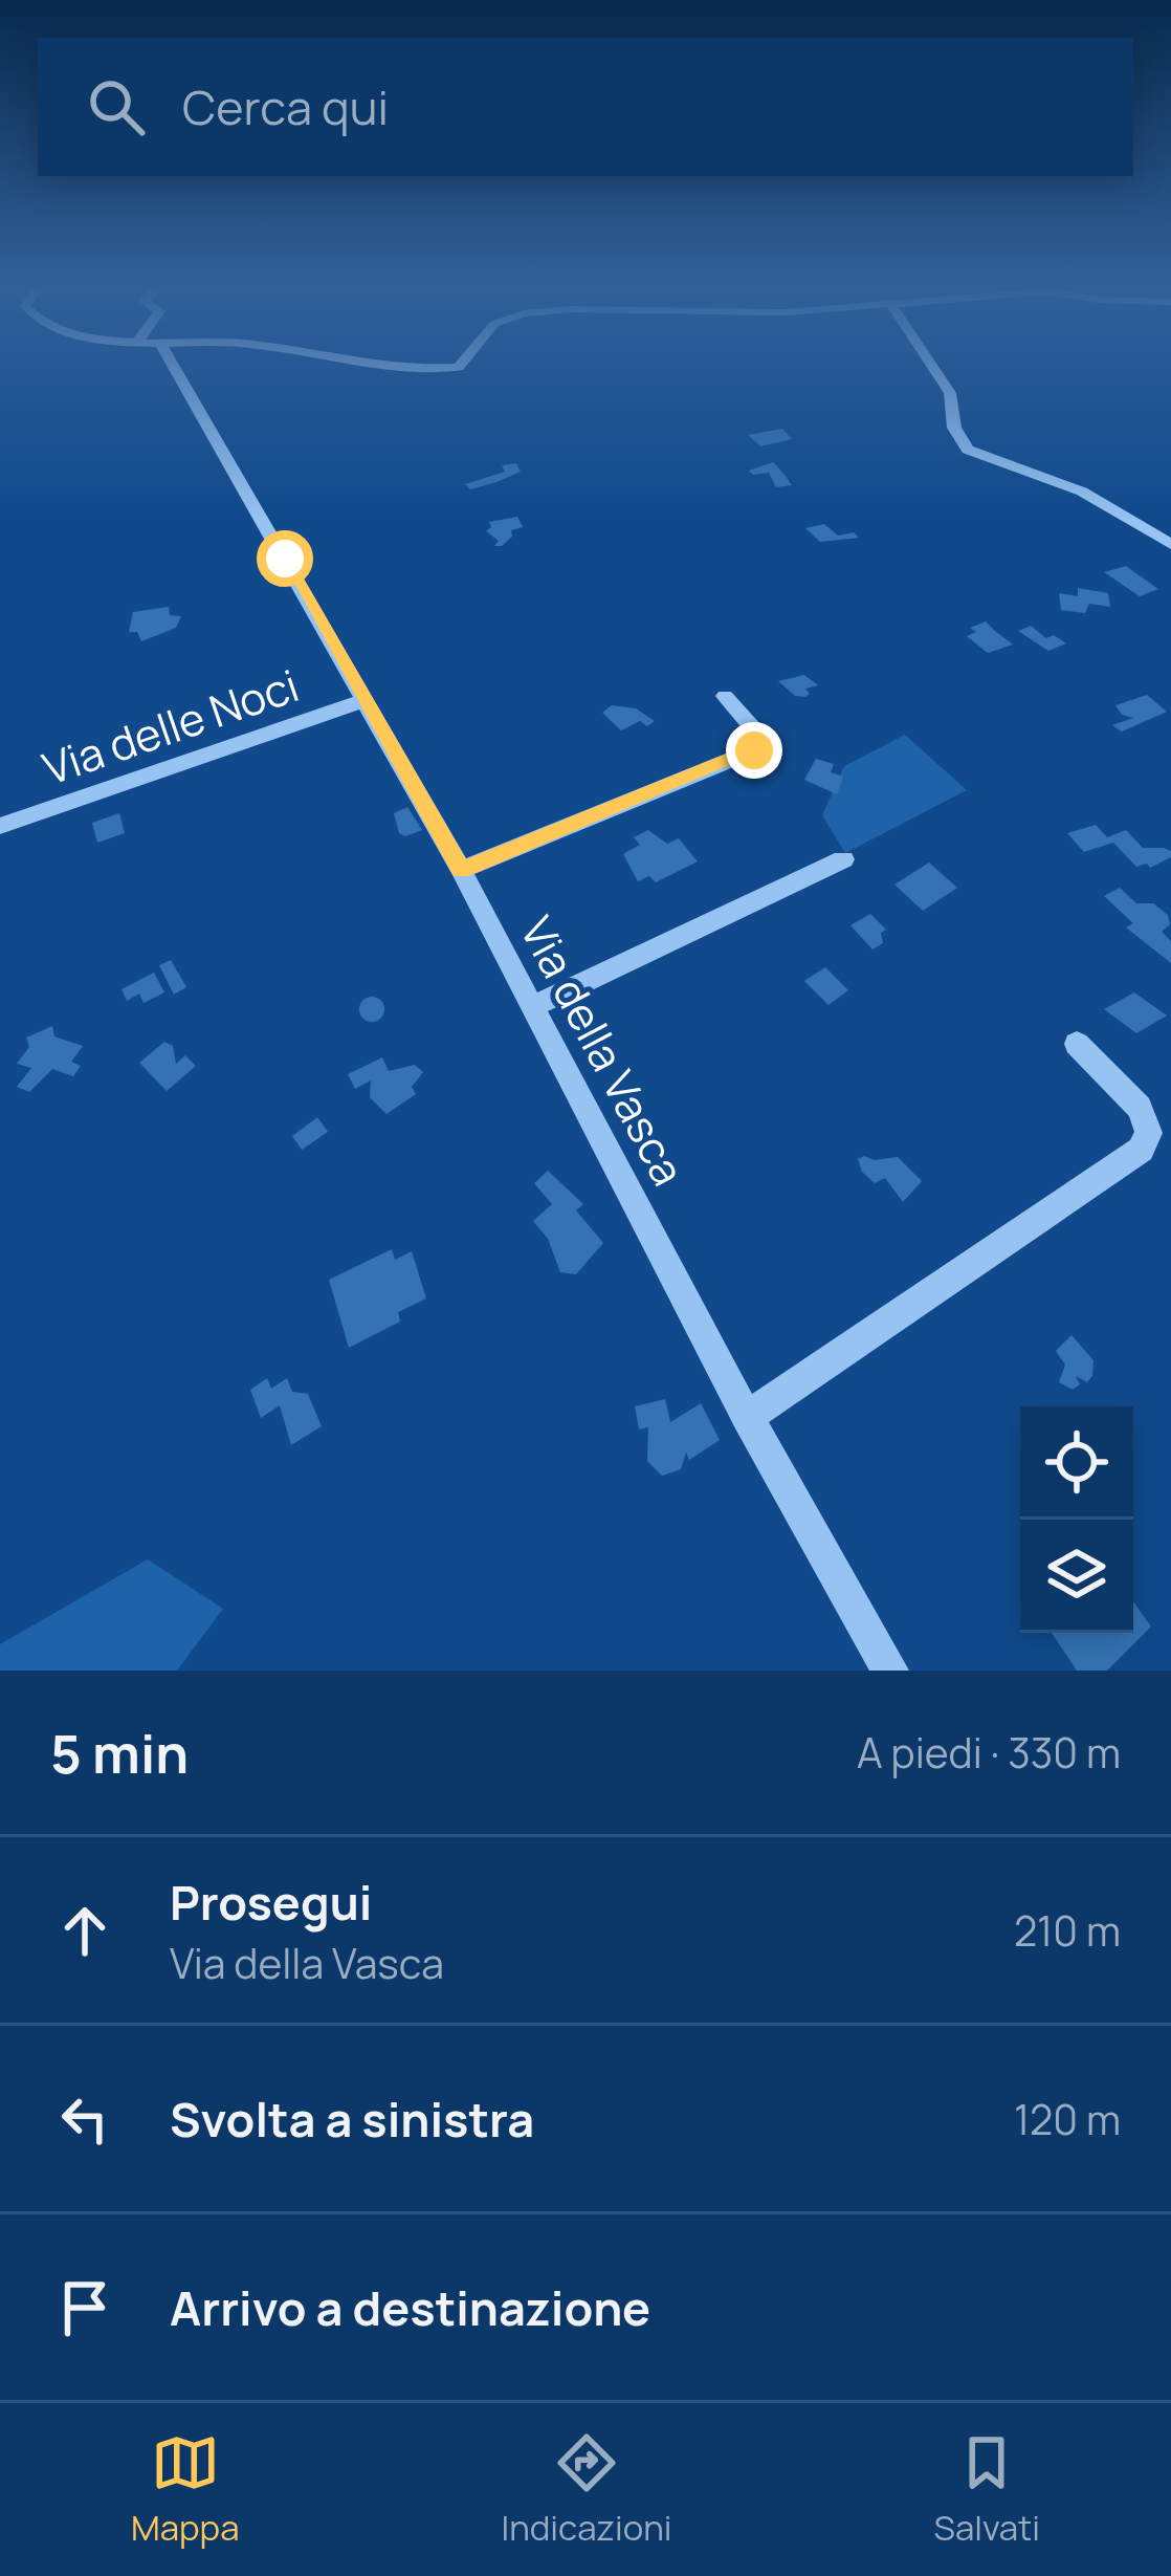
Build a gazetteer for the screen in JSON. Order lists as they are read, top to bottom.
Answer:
{
  "streets": {
    "street": ["Via delle Noci", "Via della Vasca"]
  },
  "crossings": [
    ["Via delle Noci", "Via della Vasca"]
  ],
  "page": {
    "search": "Cerca qui",
    "heading": ["5 min", "A piedi · 330 m"],
    "list": [
      ["Prosegui", "Via della Vasca", "210 m"],
      ["Svolta a sinistra", "120 m"],
      "Arrivo a destinazione"
    ],
    "nav": ["Mappa", "Indicazioni", "Salvati"]
  }
}
